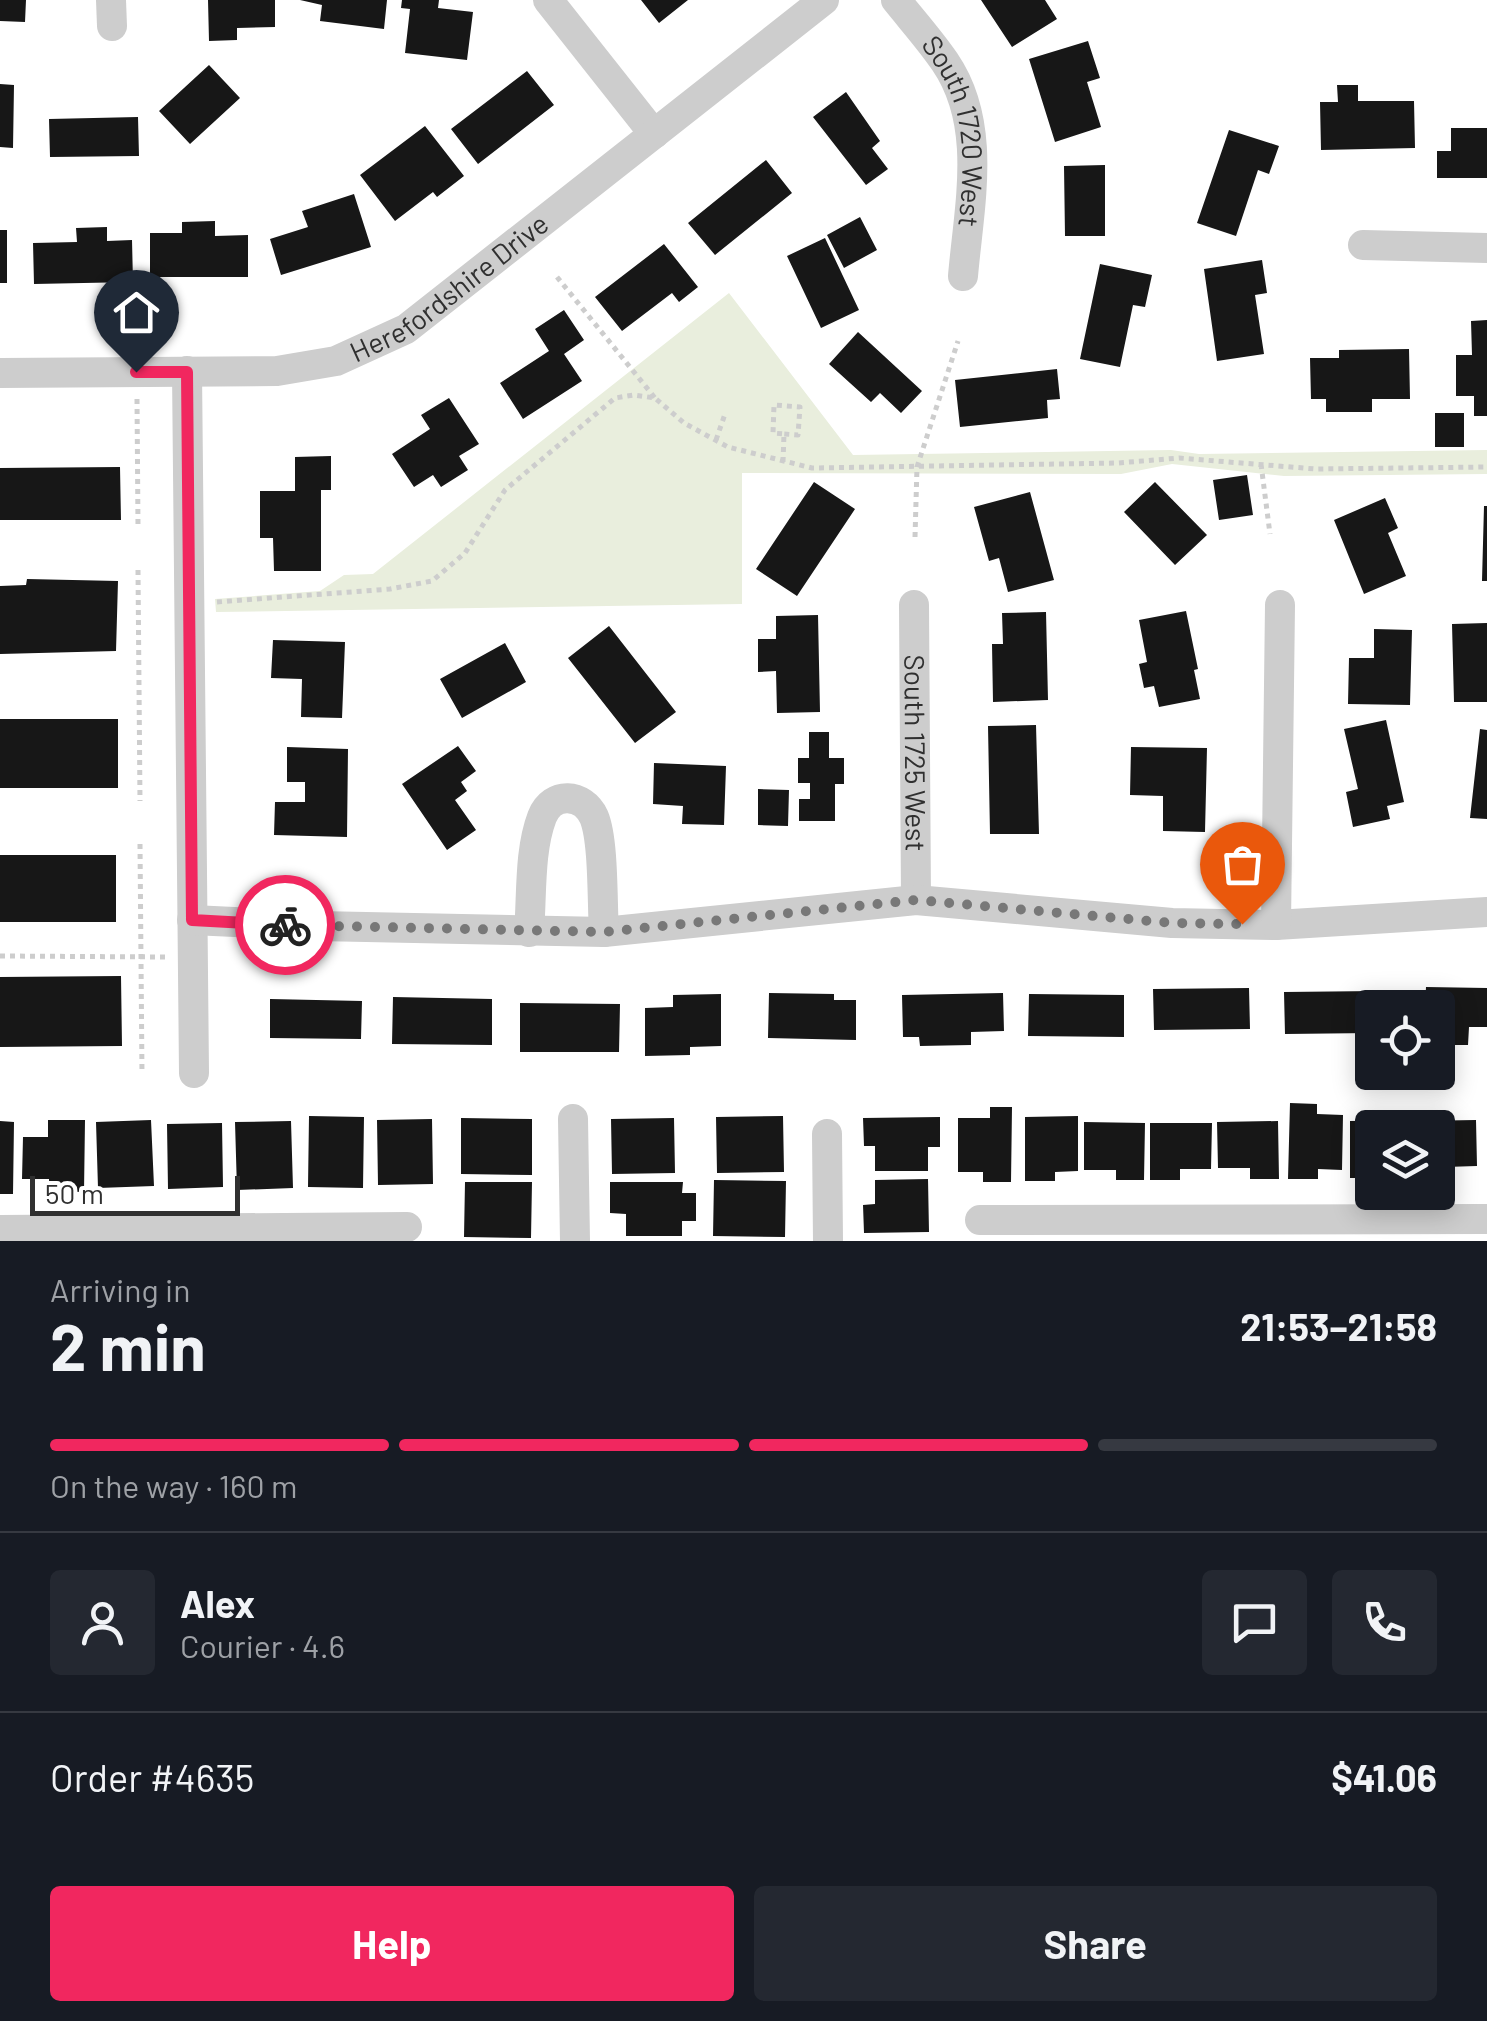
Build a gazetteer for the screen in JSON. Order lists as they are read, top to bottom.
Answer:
{
  "streets": {
    "street": ["South 1720 West", "Herefordshire Drive", "South 1725 West"]
  },
  "scale_bar": "50 m",
  "page": {
    "scale": "50 m",
    "heading": ["2 min", "Arriving in", "21:53–21:58"],
    "panel": [
      "Alex",
      "Courier · 4.6",
      "Order #4635",
      "$41.06"
    ],
    "bar": "On the way · 160 m",
    "buttons": ["Help", "Share"]
  }
}
